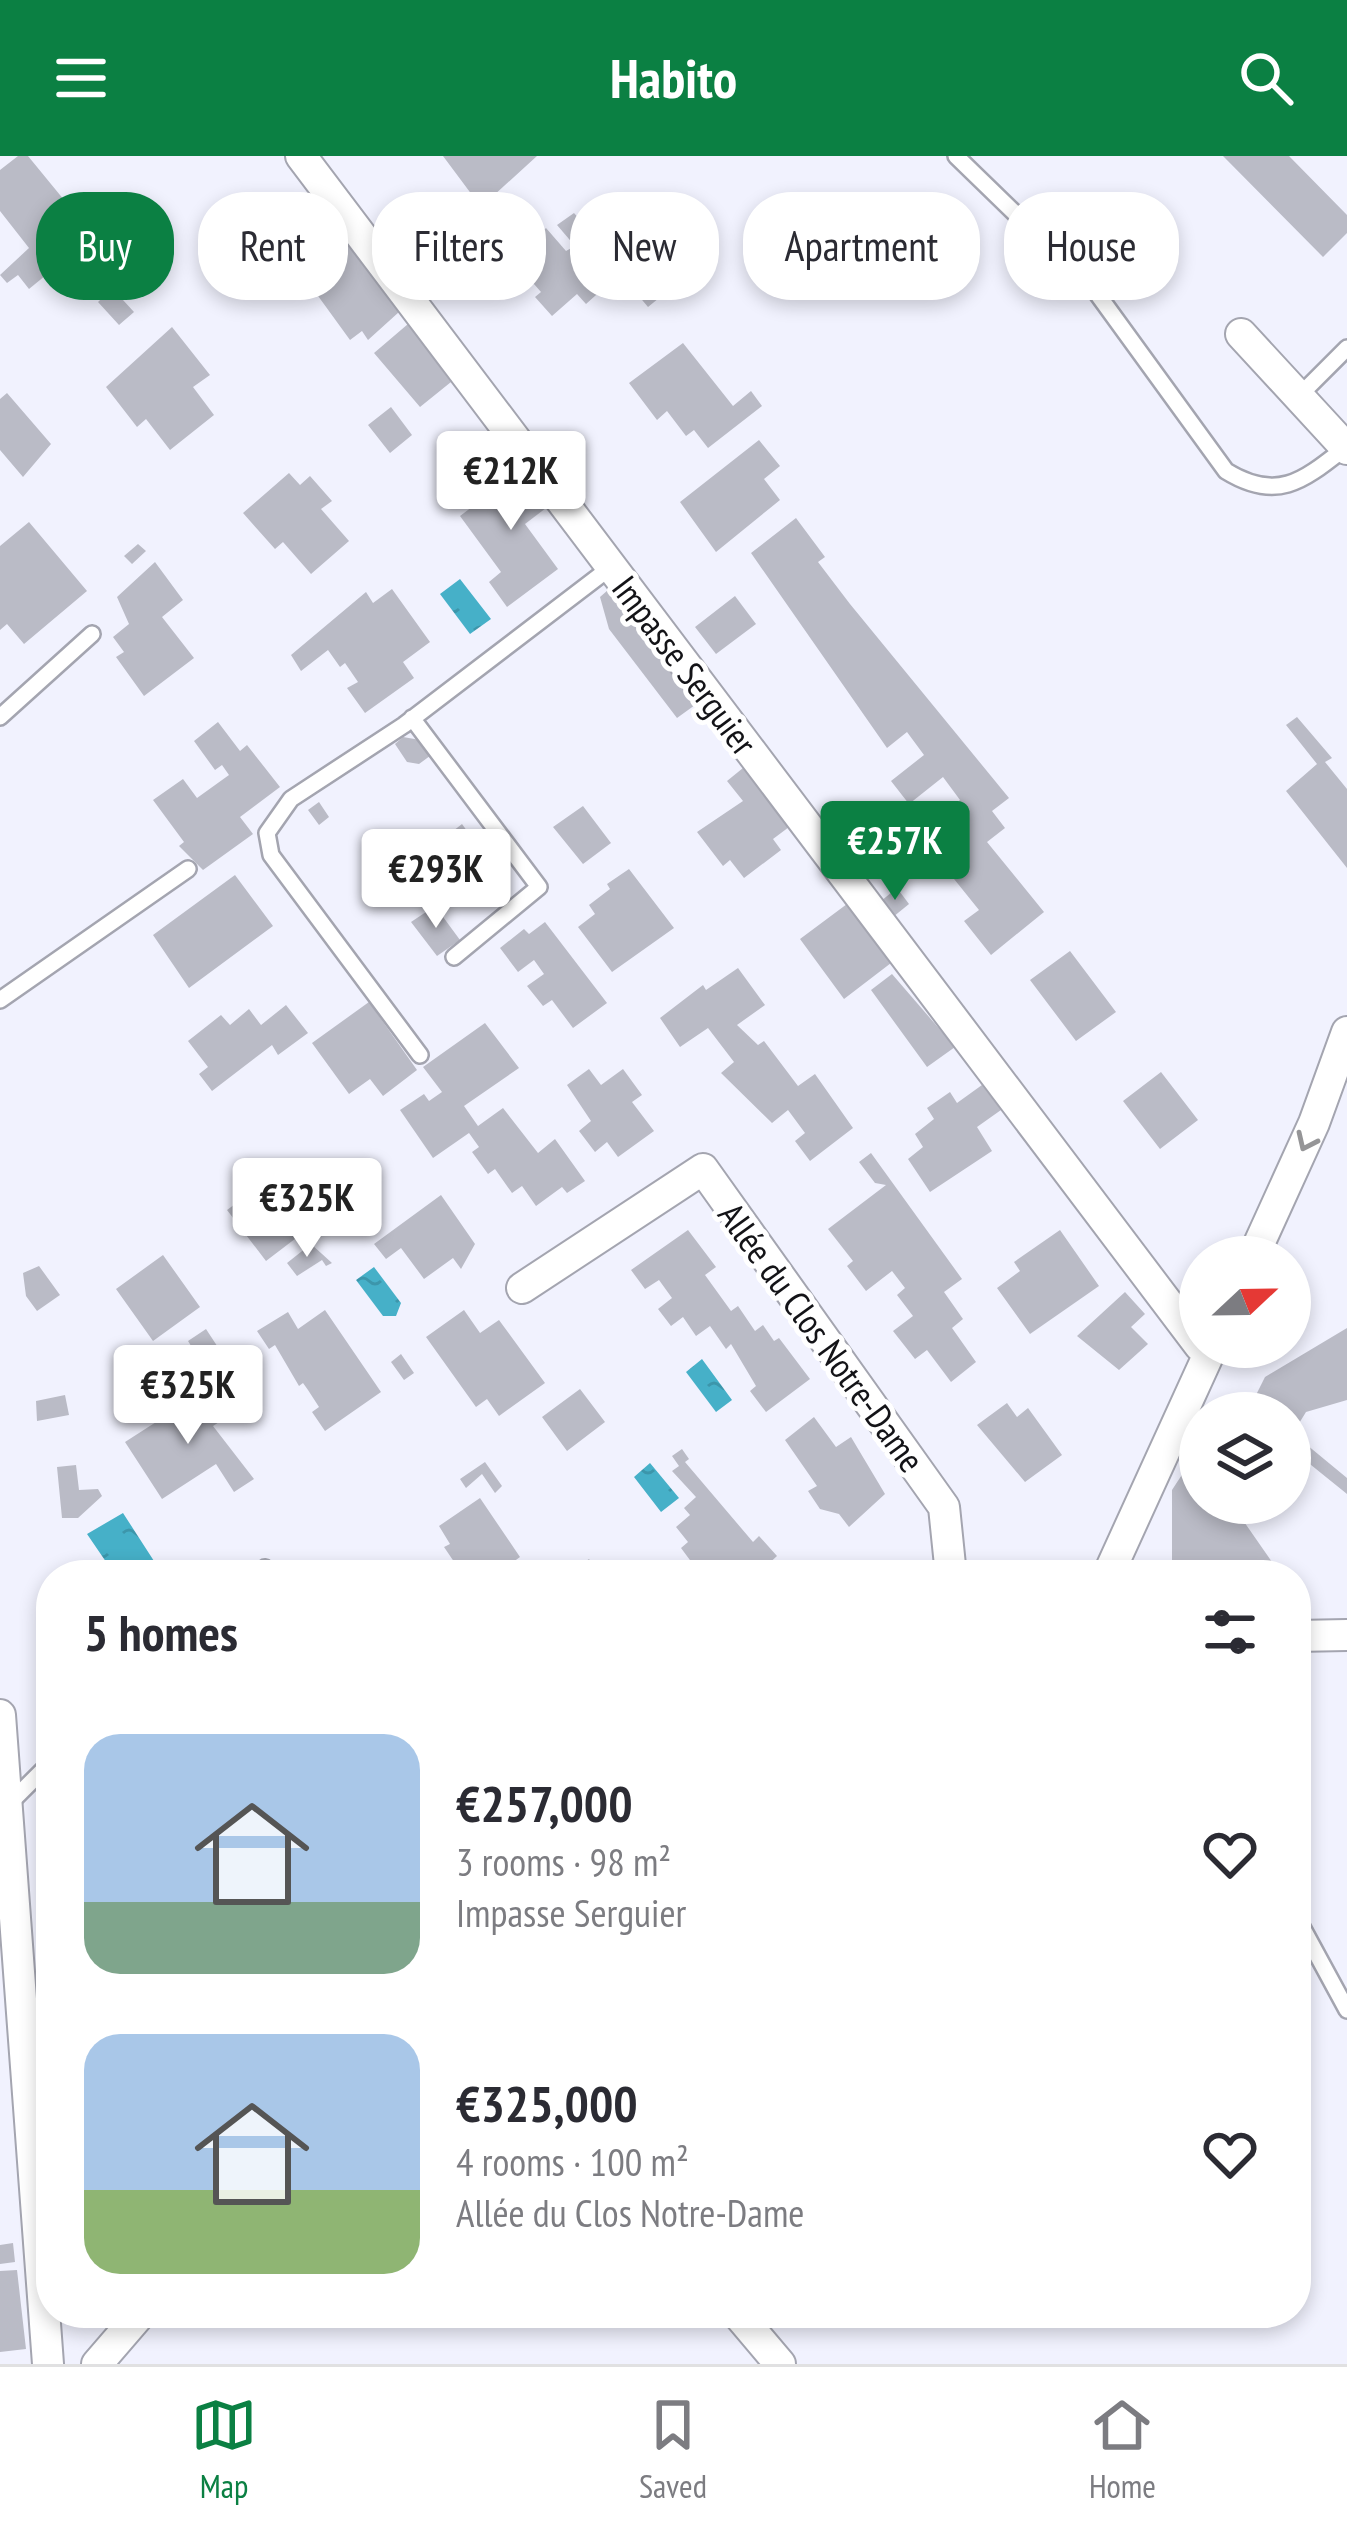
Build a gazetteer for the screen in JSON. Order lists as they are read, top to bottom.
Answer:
{
  "streets": {
    "street": ["Impasse Serguier", "Allée du Clos Notre-Dame"]
  },
  "north": "right",
  "page": {
    "header": "Habito",
    "chip": [
      "Buy",
      "Rent",
      "Filters",
      "New",
      "Apartment",
      "House"
    ],
    "price": [
      "€212K",
      "€257K",
      "€293K",
      "€325K",
      "€325K"
    ],
    "heading": "5 homes",
    "list": [
      {
        "name": "€257,000",
        "note": "3 rooms · 98 m² · Impasse Serguier"
      },
      {
        "name": "€325,000",
        "note": "4 rooms · 100 m² · Allée du Clos Notre-Dame"
      }
    ],
    "tabs": ["Map", "Saved", "Home"]
  }
}
